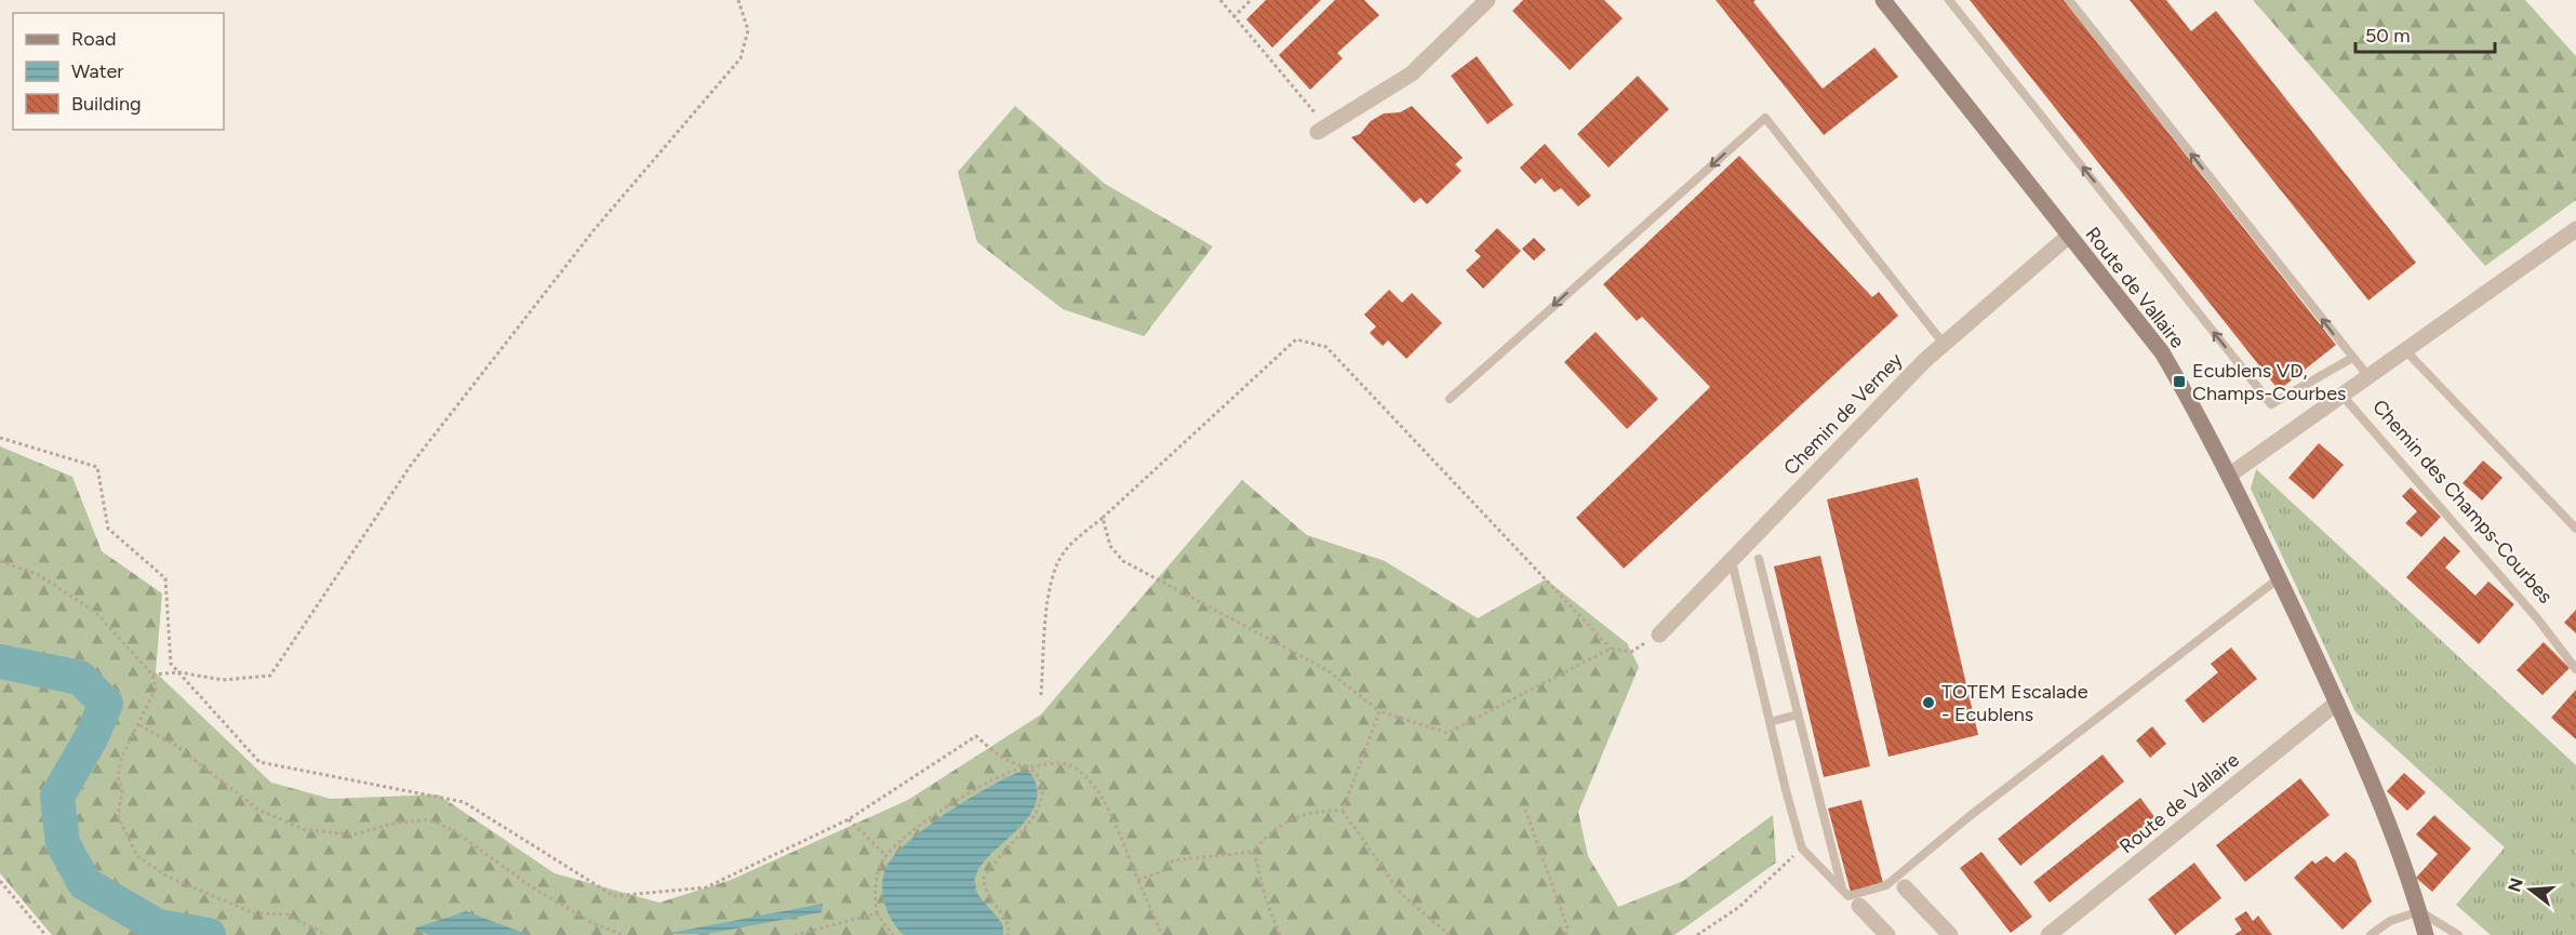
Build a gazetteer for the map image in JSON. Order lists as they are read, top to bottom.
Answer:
{
  "streets": {
    "street": ["Route de Vallaire", "Chemin de Verney", "Chemin des Champs-Courbes"]
  },
  "crossings": [
    ["Route de Vallaire", "Chemin de Verney"],
    ["Route de Vallaire", "Chemin des Champs-Courbes"]
  ],
  "places": {
    "transit": ["Ecublens VD, Champs-Courbes"],
    "other": ["TOTEM Escalade - Ecublens"]
  },
  "legend": ["Road", "Water", "Building"],
  "scale_bar": "50 m",
  "north": "left"
}
